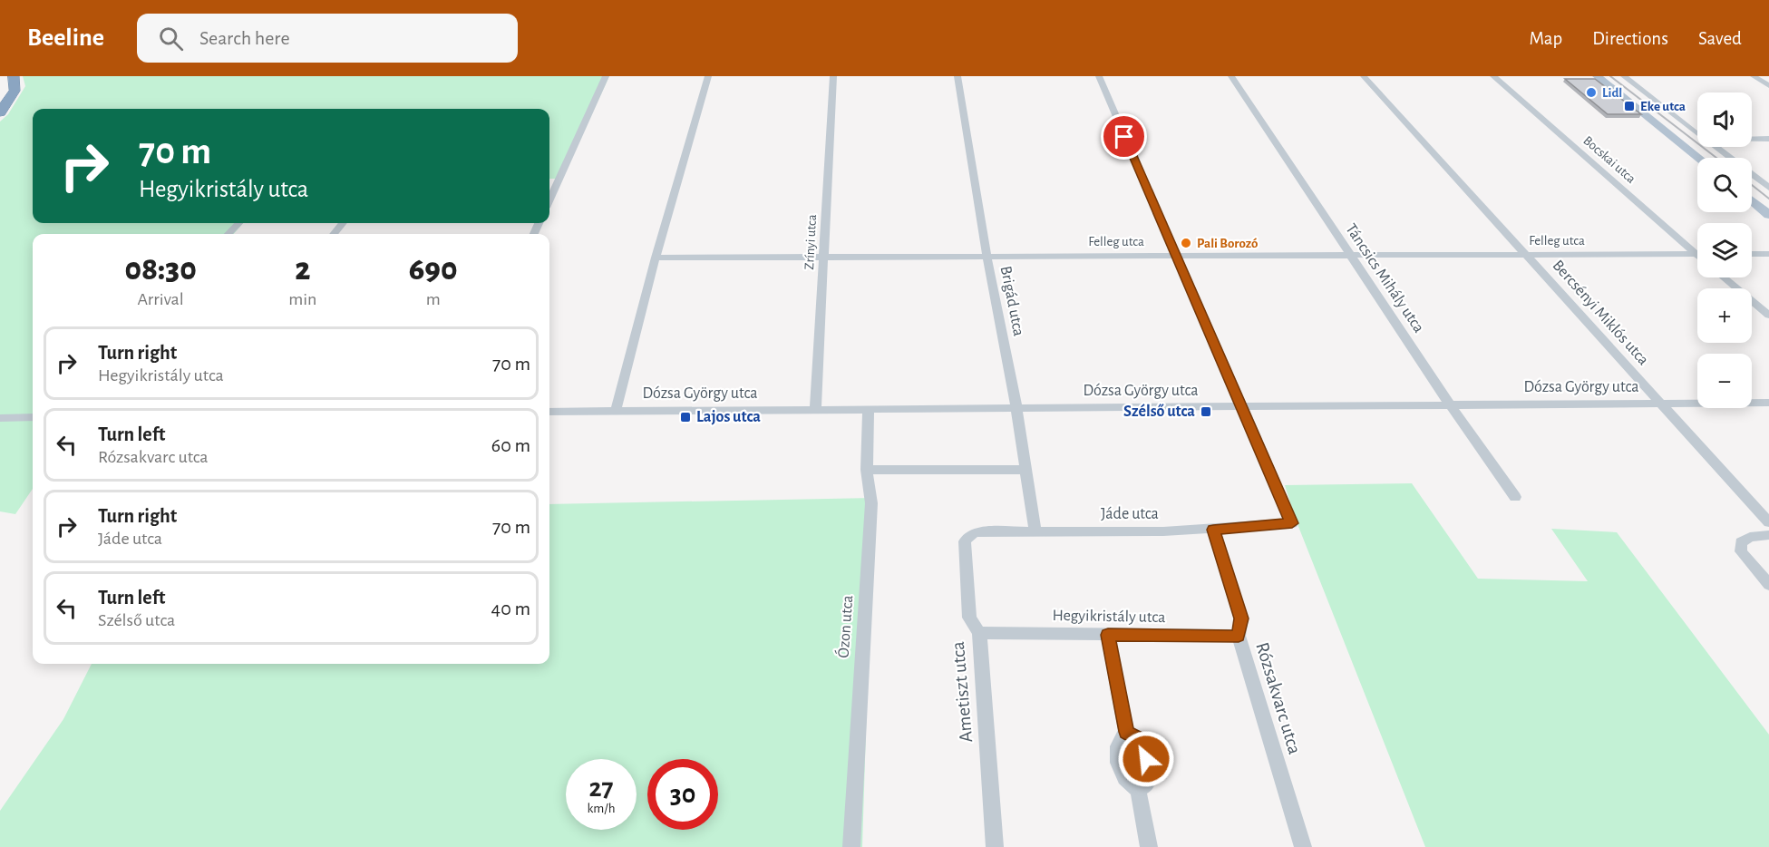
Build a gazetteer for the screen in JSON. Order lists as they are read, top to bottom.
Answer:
{
  "streets": {
    "street": [
      "Bocskai utca",
      "Felleg utca",
      "Zrínyi utca",
      "Táncsics Mihály utca",
      "Brigád utca",
      "Bercsényi Miklós utca",
      "Dózsa György utca",
      "Jáde utca",
      "Hegyikristály utca",
      "Ózon utca",
      "Ametiszt utca",
      "Rózsakvarc utca"
    ]
  },
  "crossings": [
    ["Felleg utca", "Zrínyi utca"],
    ["Felleg utca", "Táncsics Mihály utca"],
    ["Felleg utca", "Brigád utca"],
    ["Felleg utca", "Bercsényi Miklós utca"],
    ["Zrínyi utca", "Dózsa György utca"],
    ["Táncsics Mihály utca", "Dózsa György utca"],
    ["Brigád utca", "Dózsa György utca"],
    ["Brigád utca", "Jáde utca"],
    ["Bercsényi Miklós utca", "Dózsa György utca"],
    ["Dózsa György utca", "Jáde utca"],
    ["Dózsa György utca", "Ózon utca"],
    ["Jáde utca", "Ametiszt utca"],
    ["Jáde utca", "Rózsakvarc utca"],
    ["Hegyikristály utca", "Ametiszt utca"],
    ["Hegyikristály utca", "Rózsakvarc utca"]
  ],
  "places": {
    "other": ["Lidl", "Pali Borozó"],
    "transit": ["Eke utca", "Szélső utca", "Lajos utca"]
  },
  "page": {
    "header": "Beeline",
    "search": "Search here",
    "nav": ["Map", "Directions", "Saved"],
    "map_buttons": ["+", "−"],
    "turn": ["70 m", "Hegyikristály utca"],
    "eta": [
      "08:30",
      "Arrival",
      "2",
      "min",
      "690",
      "m"
    ],
    "list": [
      {
        "name": "Turn right",
        "note": "Hegyikristály utca",
        "value": "70 m"
      },
      {
        "name": "Turn left",
        "note": "Rózsakvarc utca",
        "value": "60 m"
      },
      {
        "name": "Turn right",
        "note": "Jáde utca",
        "value": "70 m"
      },
      {
        "name": "Turn left",
        "note": "Szélső utca",
        "value": "40 m"
      }
    ],
    "speed": "27 km/h",
    "limit": "30"
  }
}
